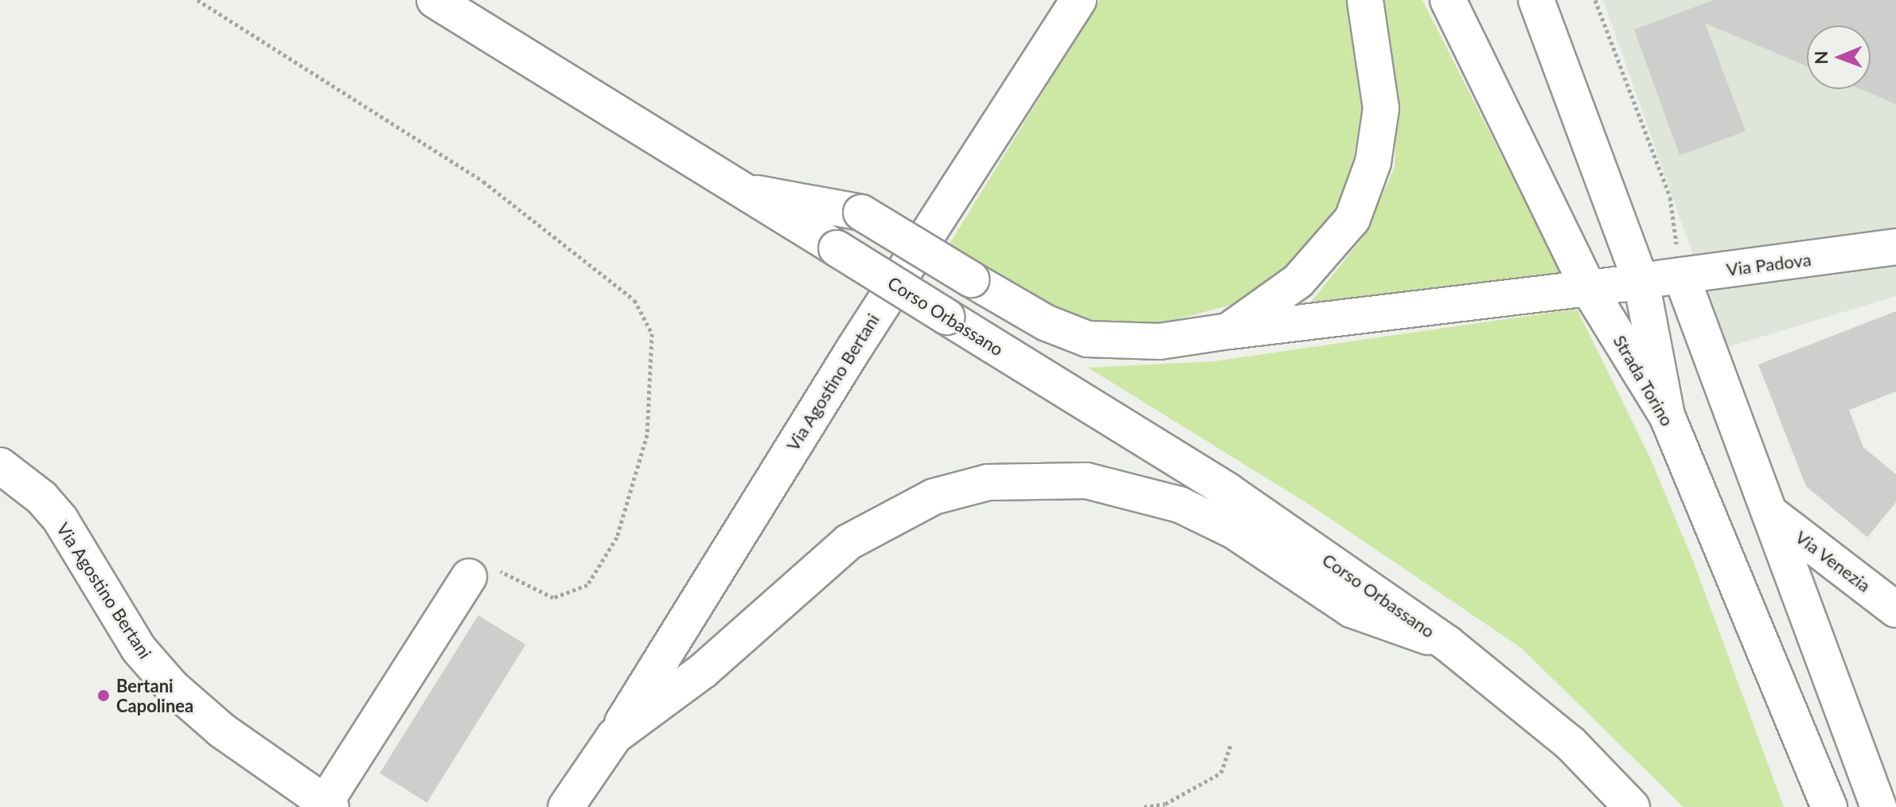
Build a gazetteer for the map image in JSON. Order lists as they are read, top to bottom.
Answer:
{
  "streets": {
    "main road": [
      "Via Padova",
      "Corso Orbassano",
      "Strada Torino",
      "Via Agostino Bertani",
      "Via Venezia"
    ]
  },
  "crossings": [
    ["Via Padova", "Corso Orbassano"],
    ["Via Padova", "Strada Torino"],
    ["Corso Orbassano", "Via Agostino Bertani"]
  ],
  "places": ["Bertani Capolinea"],
  "north": "left"
}
